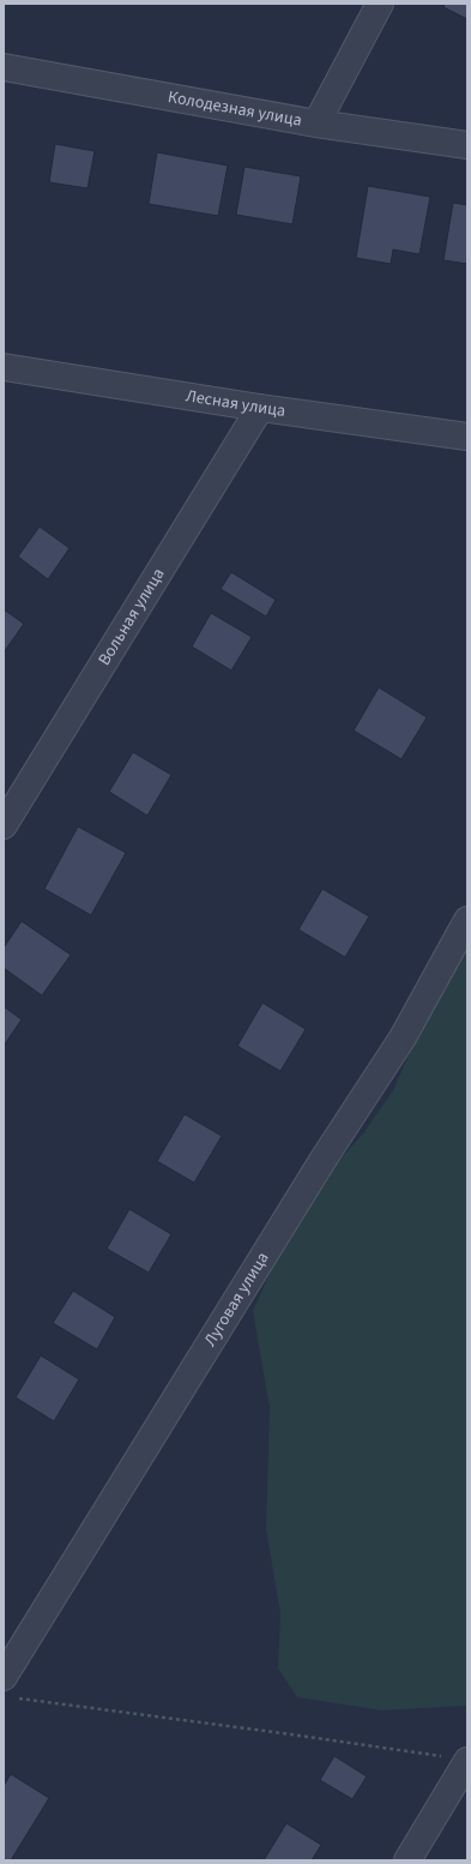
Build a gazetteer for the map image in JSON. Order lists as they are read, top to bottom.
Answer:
{
  "streets": {
    "street": [
      "Колодезная улица",
      "Лесная улица",
      "Вольная улица",
      "Луговая улица"
    ]
  },
  "crossings": [
    ["Лесная улица", "Вольная улица"]
  ]
}
